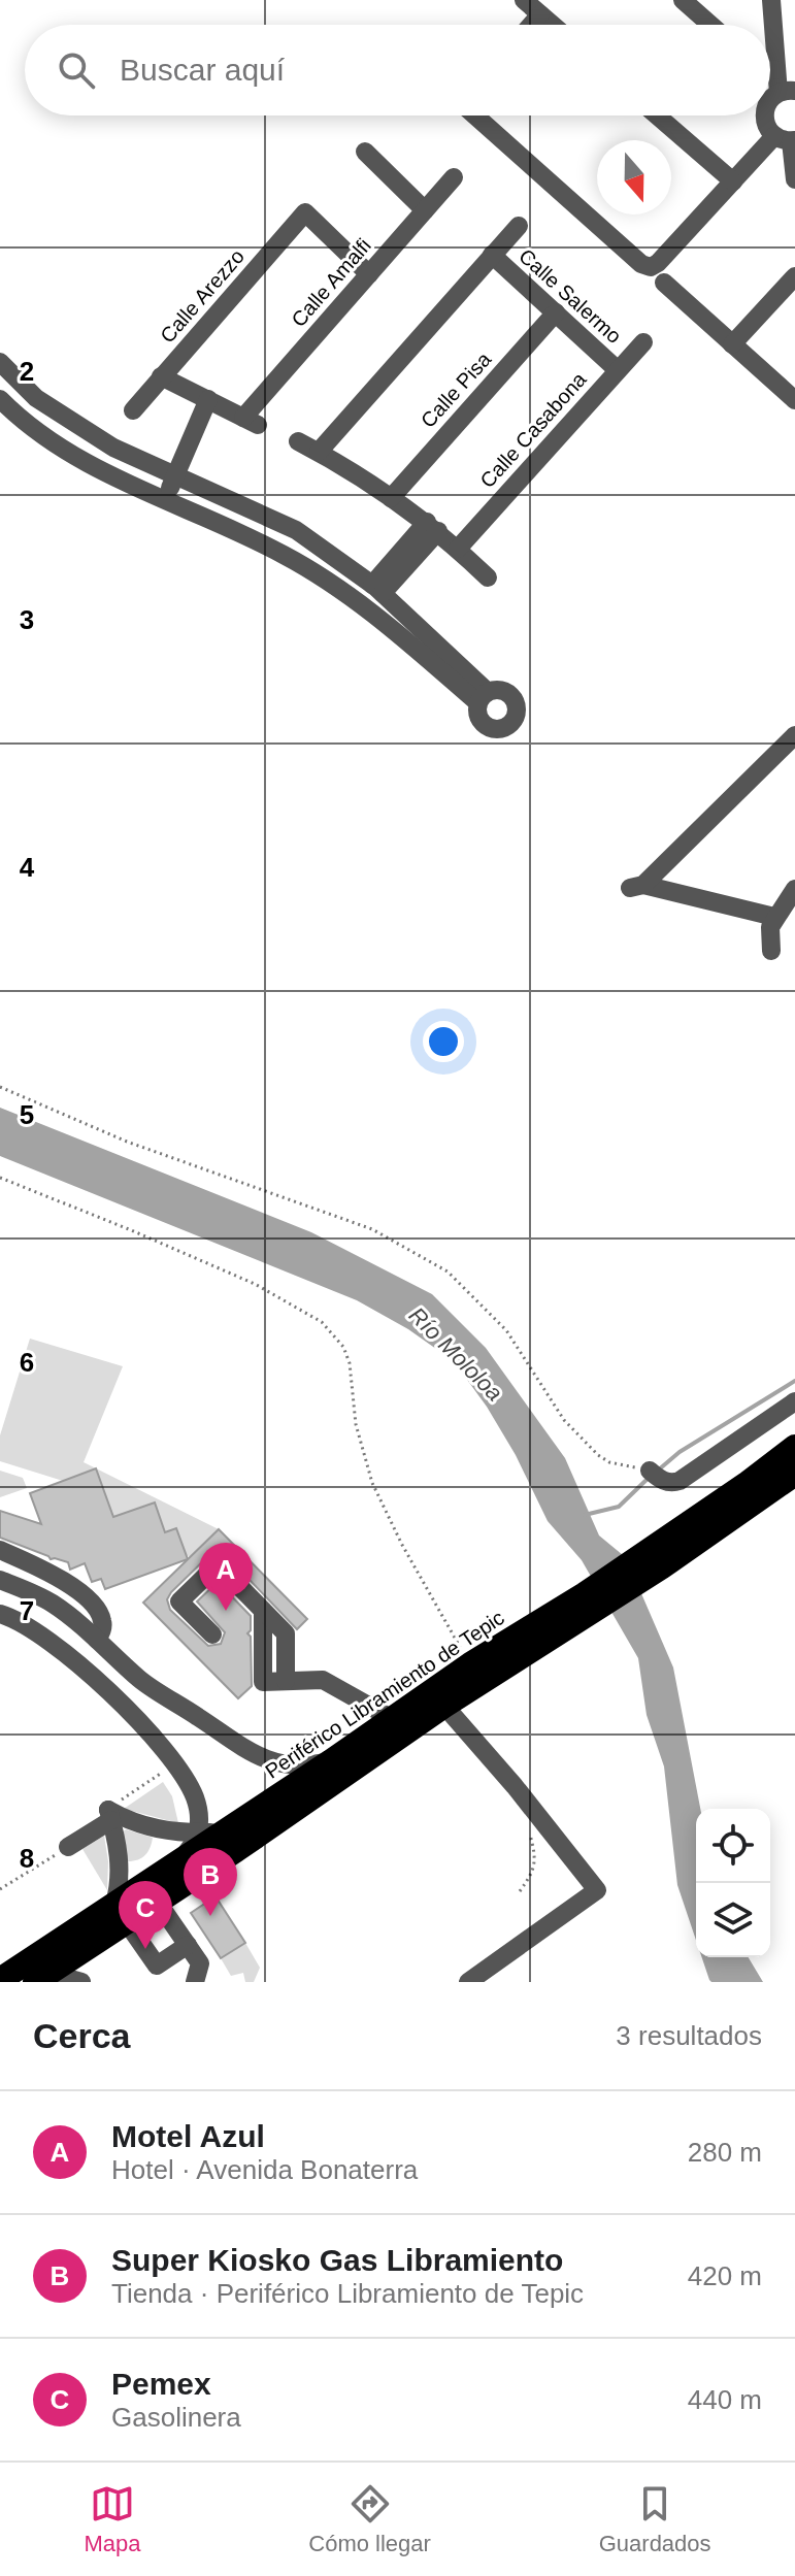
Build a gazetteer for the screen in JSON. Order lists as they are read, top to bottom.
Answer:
{
  "streets": {
    "highway": ["Periférico Libramiento de Tepic"],
    "street": [
      "Calle Amalfi",
      "Calle Arezzo",
      "Calle Salermo",
      "Calle Pisa",
      "Calle Casabona"
    ]
  },
  "crossings": [
    ["Calle Amalfi", "Calle Arezzo"],
    ["Calle Salermo", "Calle Pisa"],
    ["Calle Salermo", "Calle Casabona"]
  ],
  "water": ["Río Mololoa"],
  "north": "bottom",
  "page": {
    "search": "Buscar aquí",
    "pins": ["A", "B", "C"],
    "heading": ["Cerca", "3 resultados"],
    "list": [
      {
        "mark": "A",
        "name": "Motel Azul",
        "note": "Hotel · Avenida Bonaterra",
        "value": "280 m"
      },
      {
        "mark": "B",
        "name": "Super Kiosko Gas Libramiento",
        "note": "Tienda · Periférico Libramiento de Tepic",
        "value": "420 m"
      },
      {
        "mark": "C",
        "name": "Pemex",
        "note": "Gasolinera",
        "value": "440 m"
      }
    ],
    "nav": ["Mapa", "Cómo llegar", "Guardados"]
  },
  "grid": {
    "rows": [
      "2",
      "3",
      "4",
      "5",
      "6",
      "7",
      "8"
    ]
  }
}
